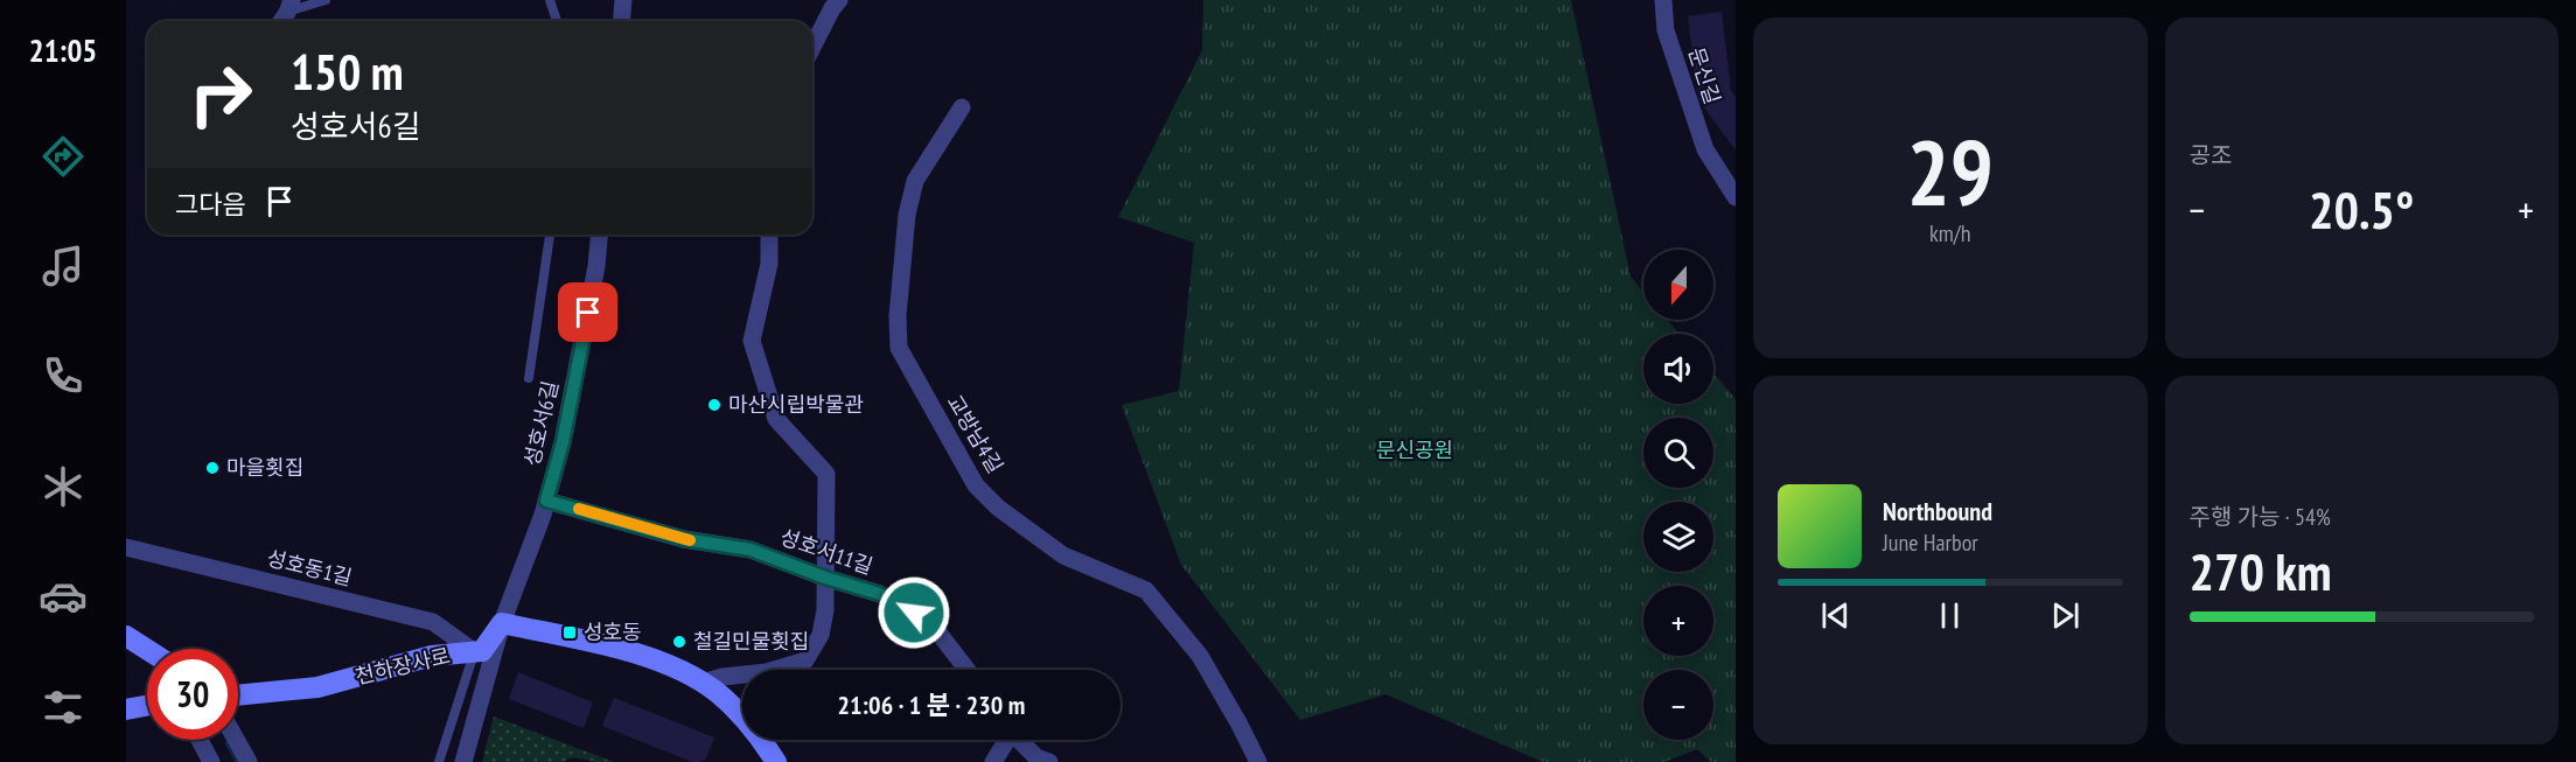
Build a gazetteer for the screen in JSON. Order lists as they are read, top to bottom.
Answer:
{
  "streets": {
    "main road": ["천하장사로"],
    "street": [
      "문신길",
      "성호서6길",
      "교방남4길",
      "성호서11길",
      "성호동1길"
    ]
  },
  "crossings": [
    ["성호서6길", "성호서11길"],
    ["성호서6길", "천하장사로"],
    ["성호동1길", "천하장사로"]
  ],
  "parks": ["문신공원"],
  "places": {
    "other": ["마산시립박물관", "마을횟집", "철길민물횟집"],
    "transit": ["성호동"]
  },
  "north": "bottom",
  "page": {
    "tabs": "21:05",
    "tile": [
      ["29", "km/h"],
      "공조",
      ["주행 가능 · 54%", "270 km"]
    ],
    "turn": ["150 m", "성호서6길"],
    "then": "그다음",
    "heat": ["−", "20.5°", "+"],
    "map_buttons": ["+", "−"],
    "song": ["Northbound", "June Harbor"],
    "limit": "30",
    "trip": "21:06 · 1 분 · 230 m"
  }
}
